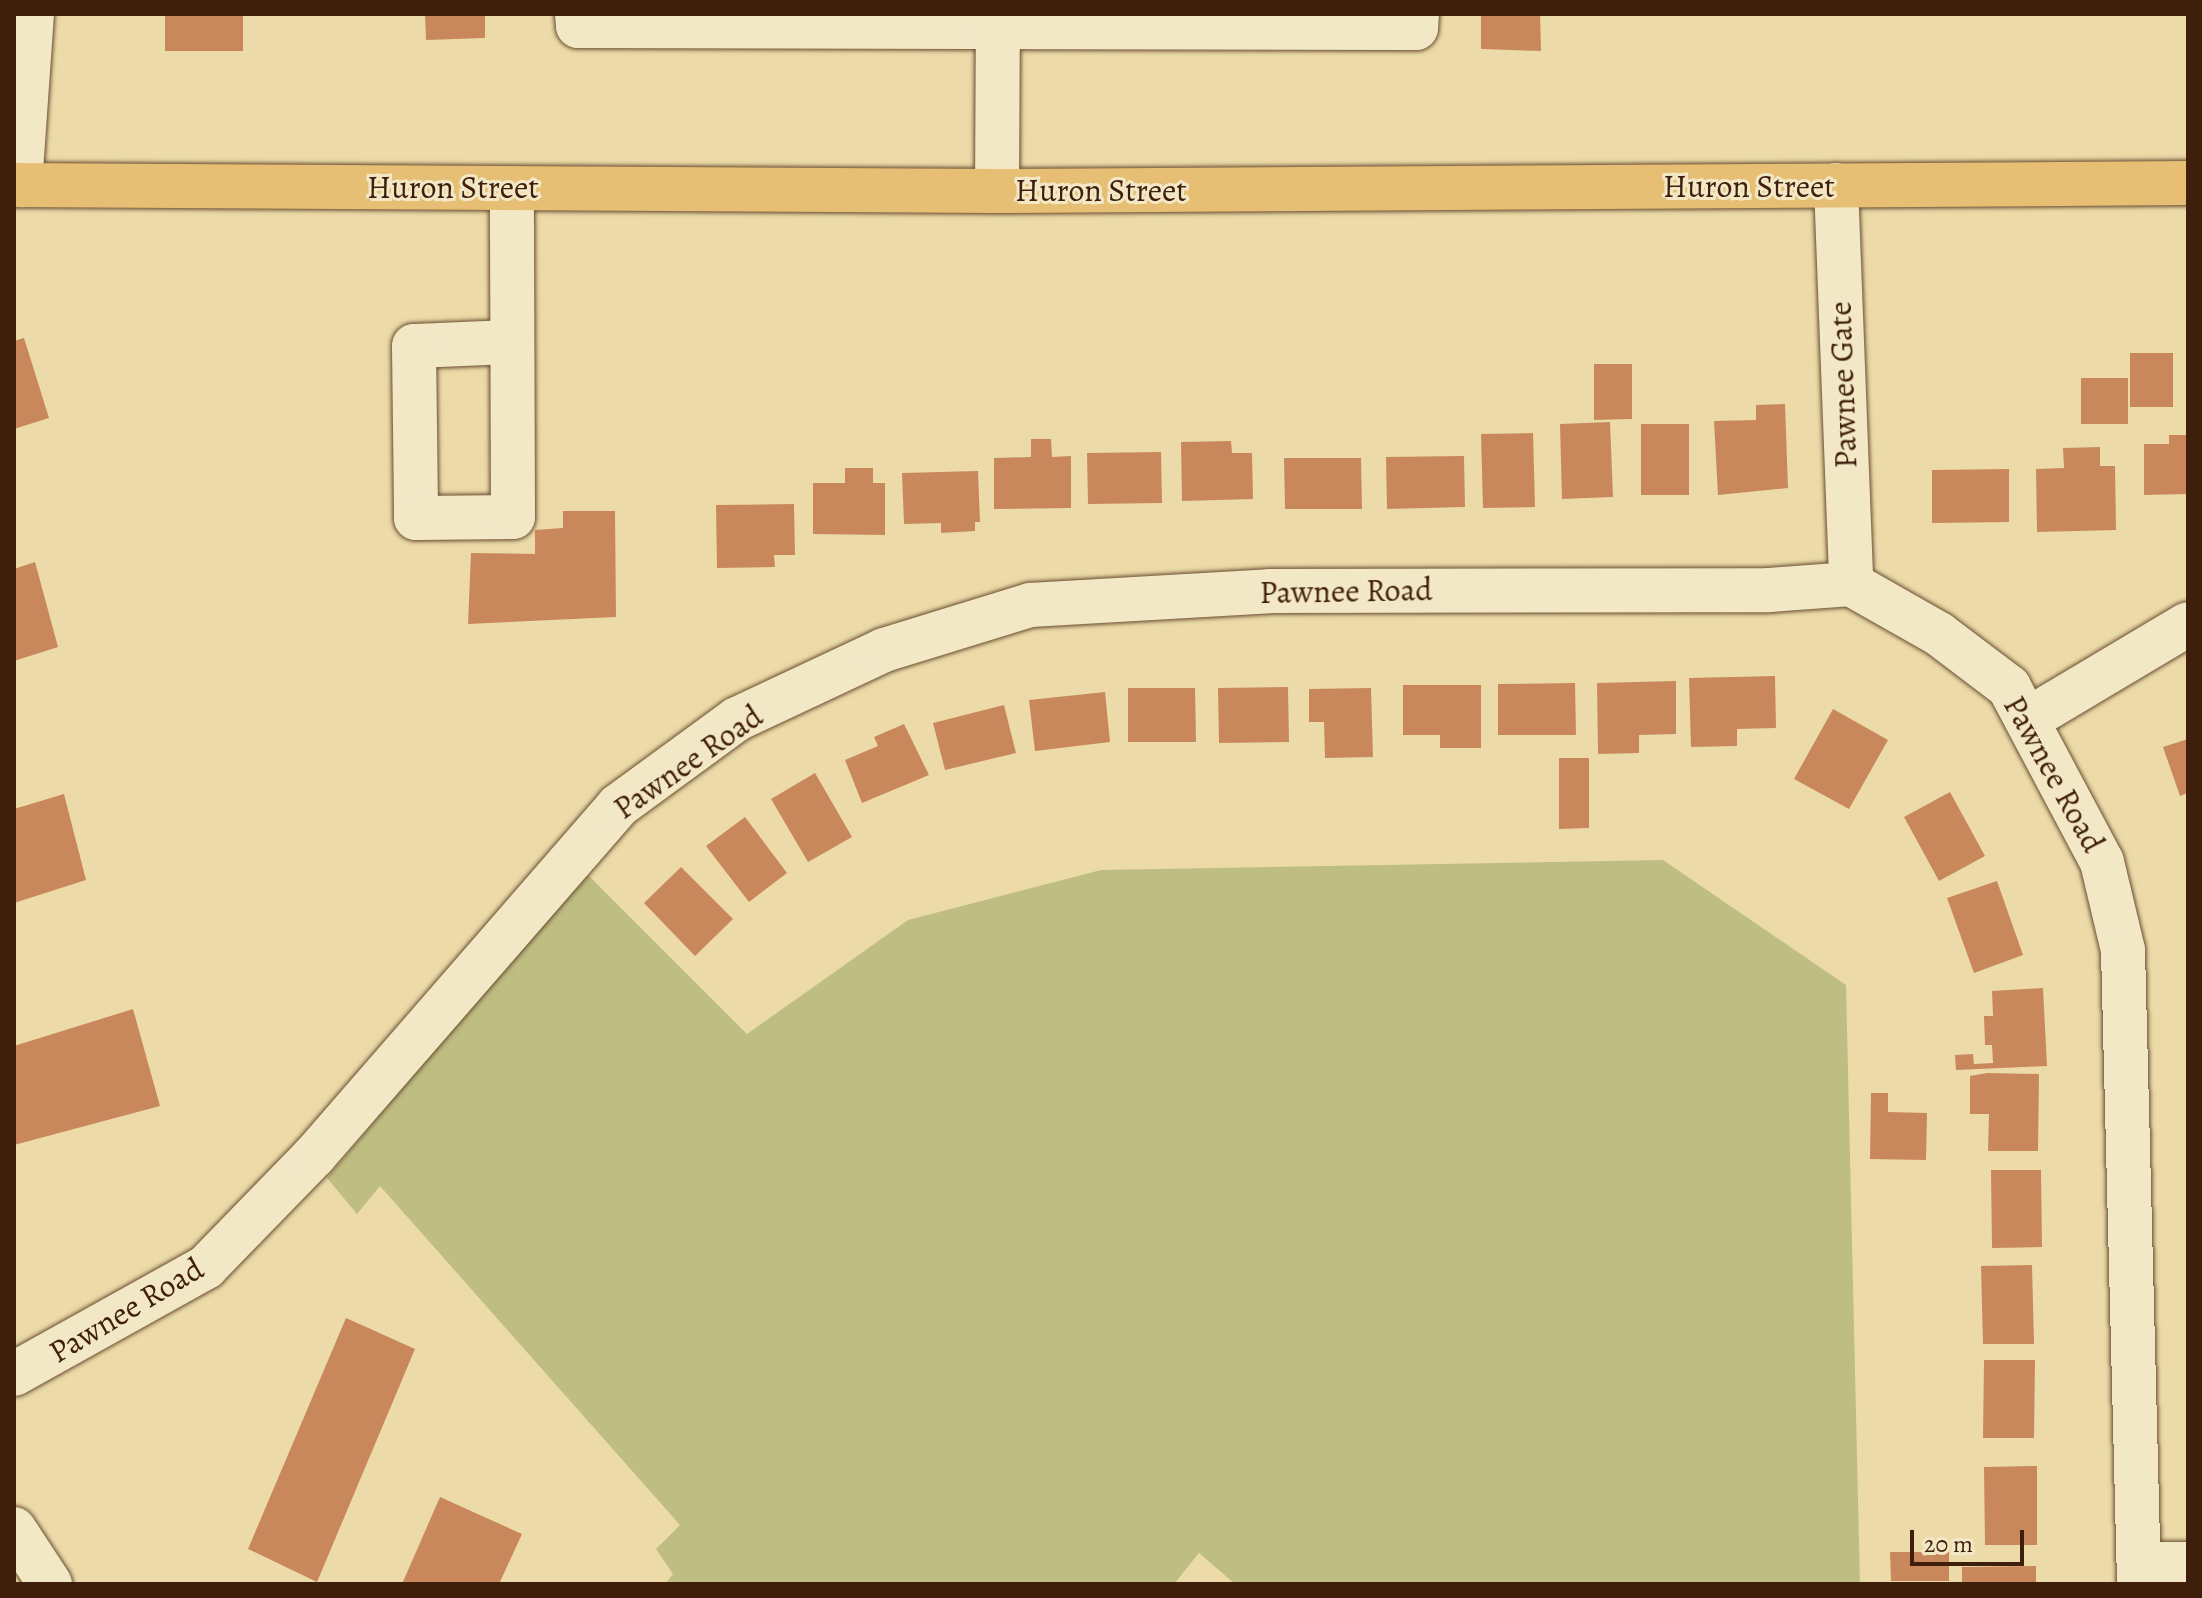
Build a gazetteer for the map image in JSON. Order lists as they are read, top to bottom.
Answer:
{
  "streets": {
    "main road": ["Huron Street"],
    "street": ["Pawnee Gate", "Pawnee Road"]
  },
  "crossings": [
    ["Huron Street", "Pawnee Gate"],
    ["Pawnee Gate", "Pawnee Road"]
  ],
  "scale_bar": "20 m"
}
